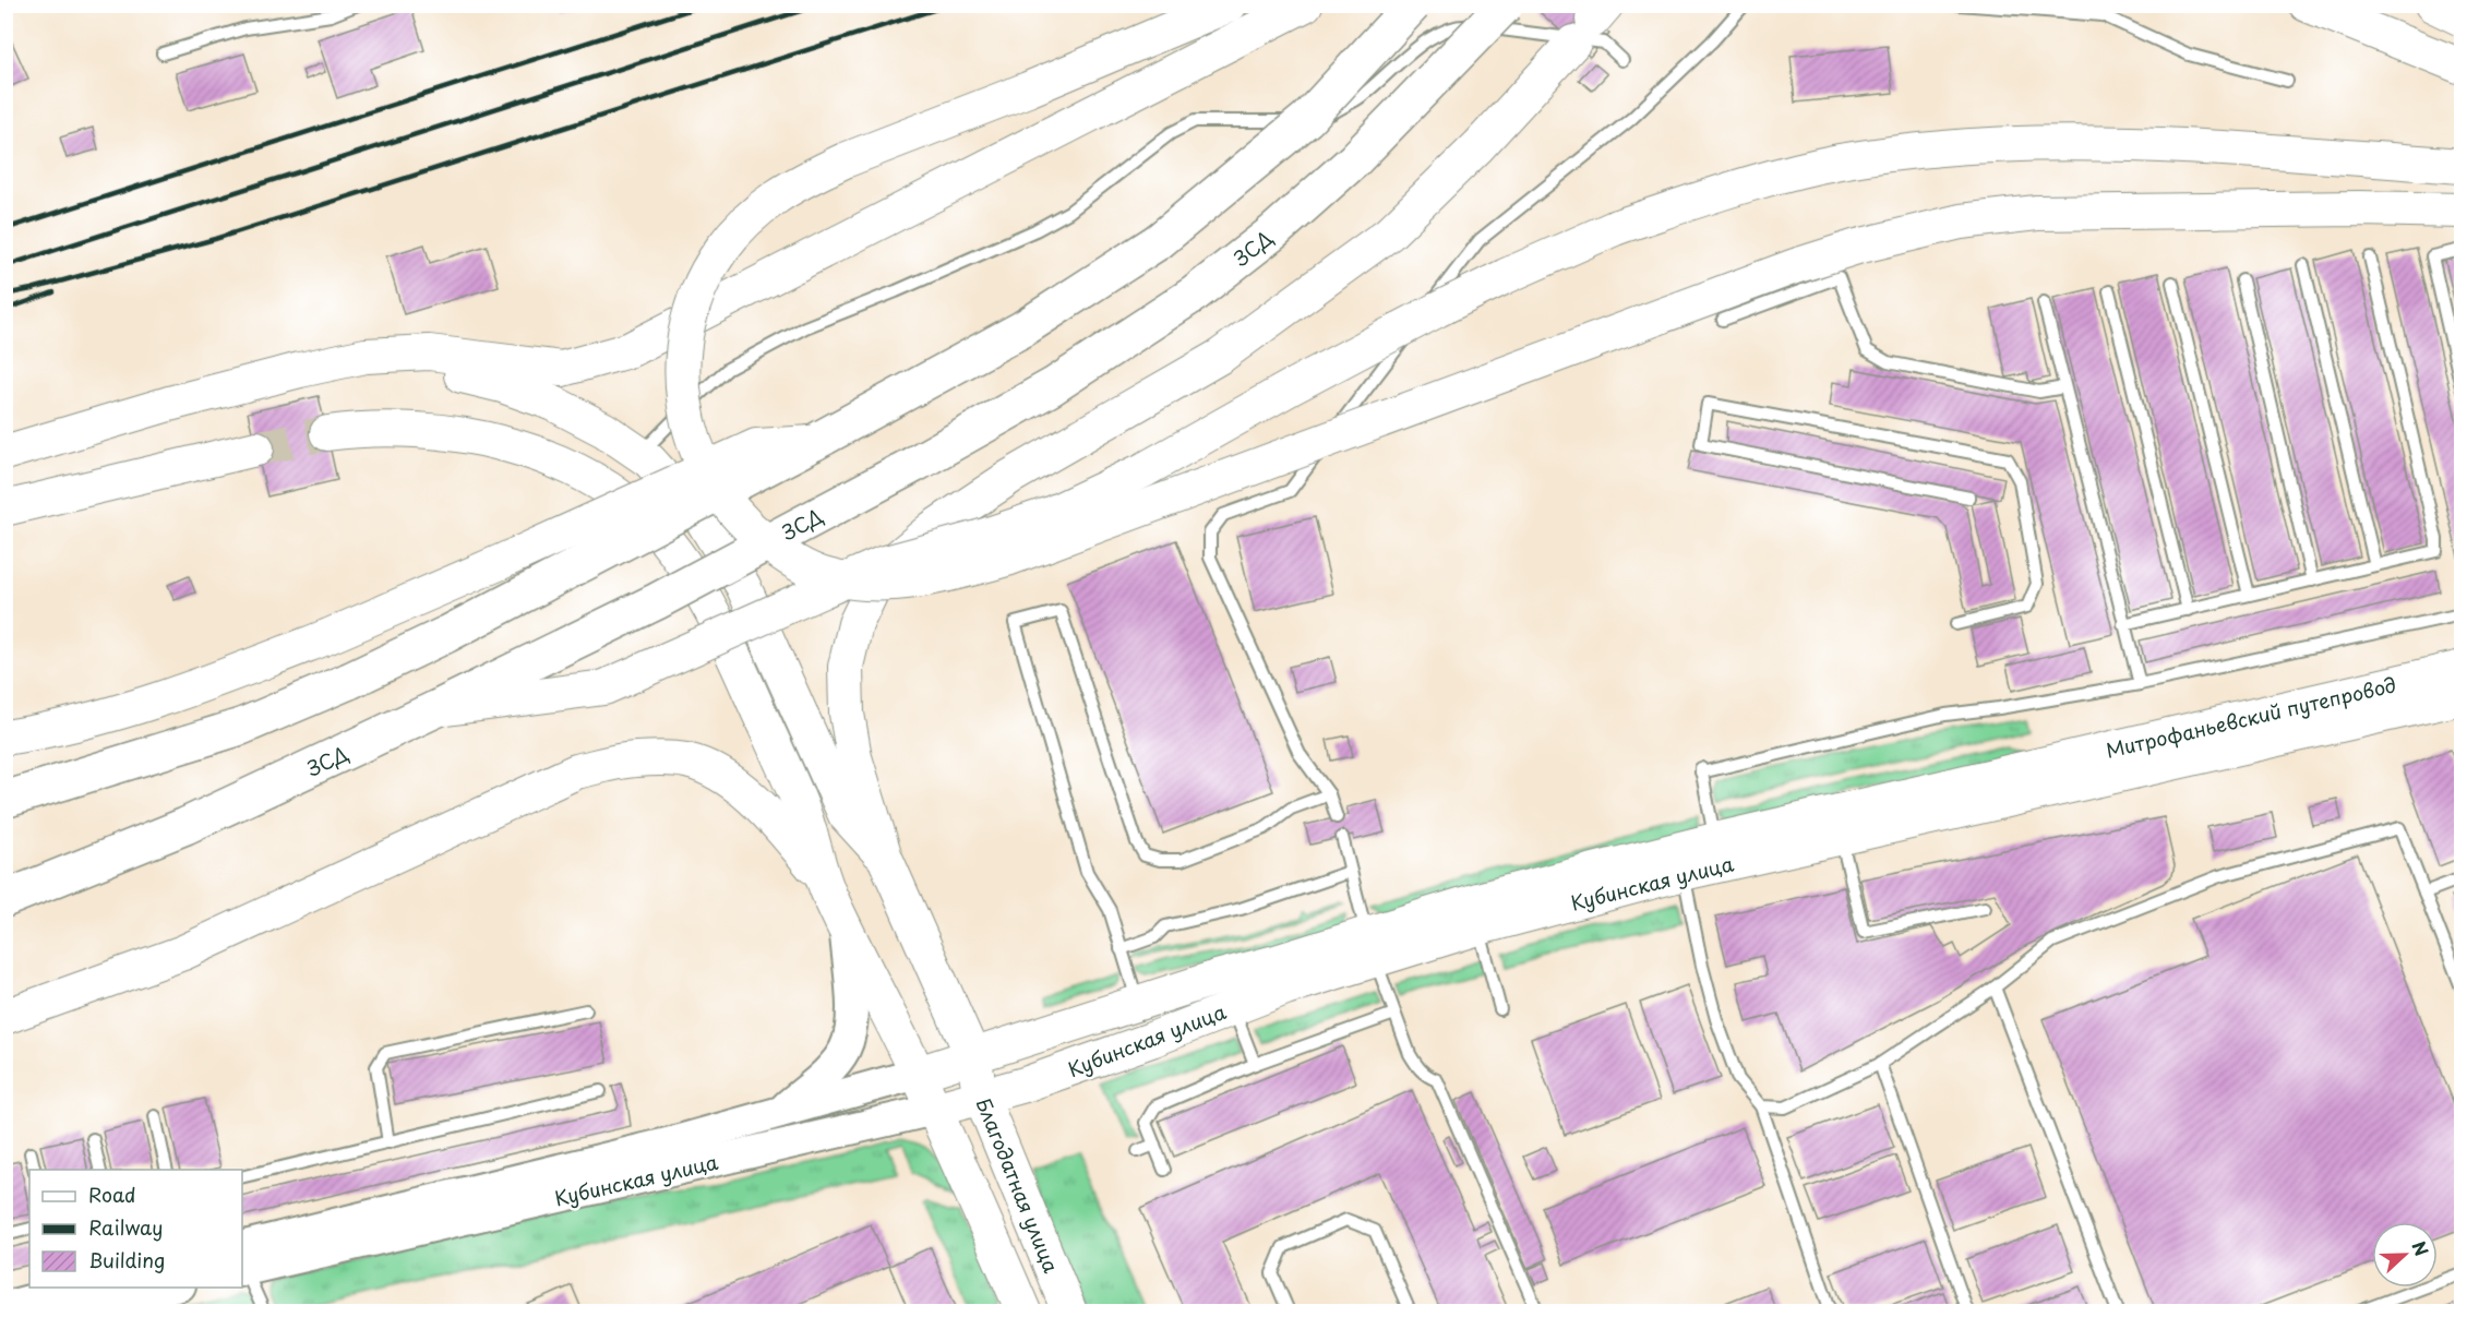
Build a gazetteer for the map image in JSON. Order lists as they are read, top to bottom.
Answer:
{
  "streets": {
    "highway": ["ЗСД"],
    "main road": ["Митрофаньевский путепровод", "Кубинская улица", "Благодатная улица"]
  },
  "crossings": [
    ["Митрофаньевский путепровод", "Кубинская улица"],
    ["Кубинская улица", "Благодатная улица"]
  ],
  "legend": ["Road", "Railway", "Building"],
  "north": "right"
}
